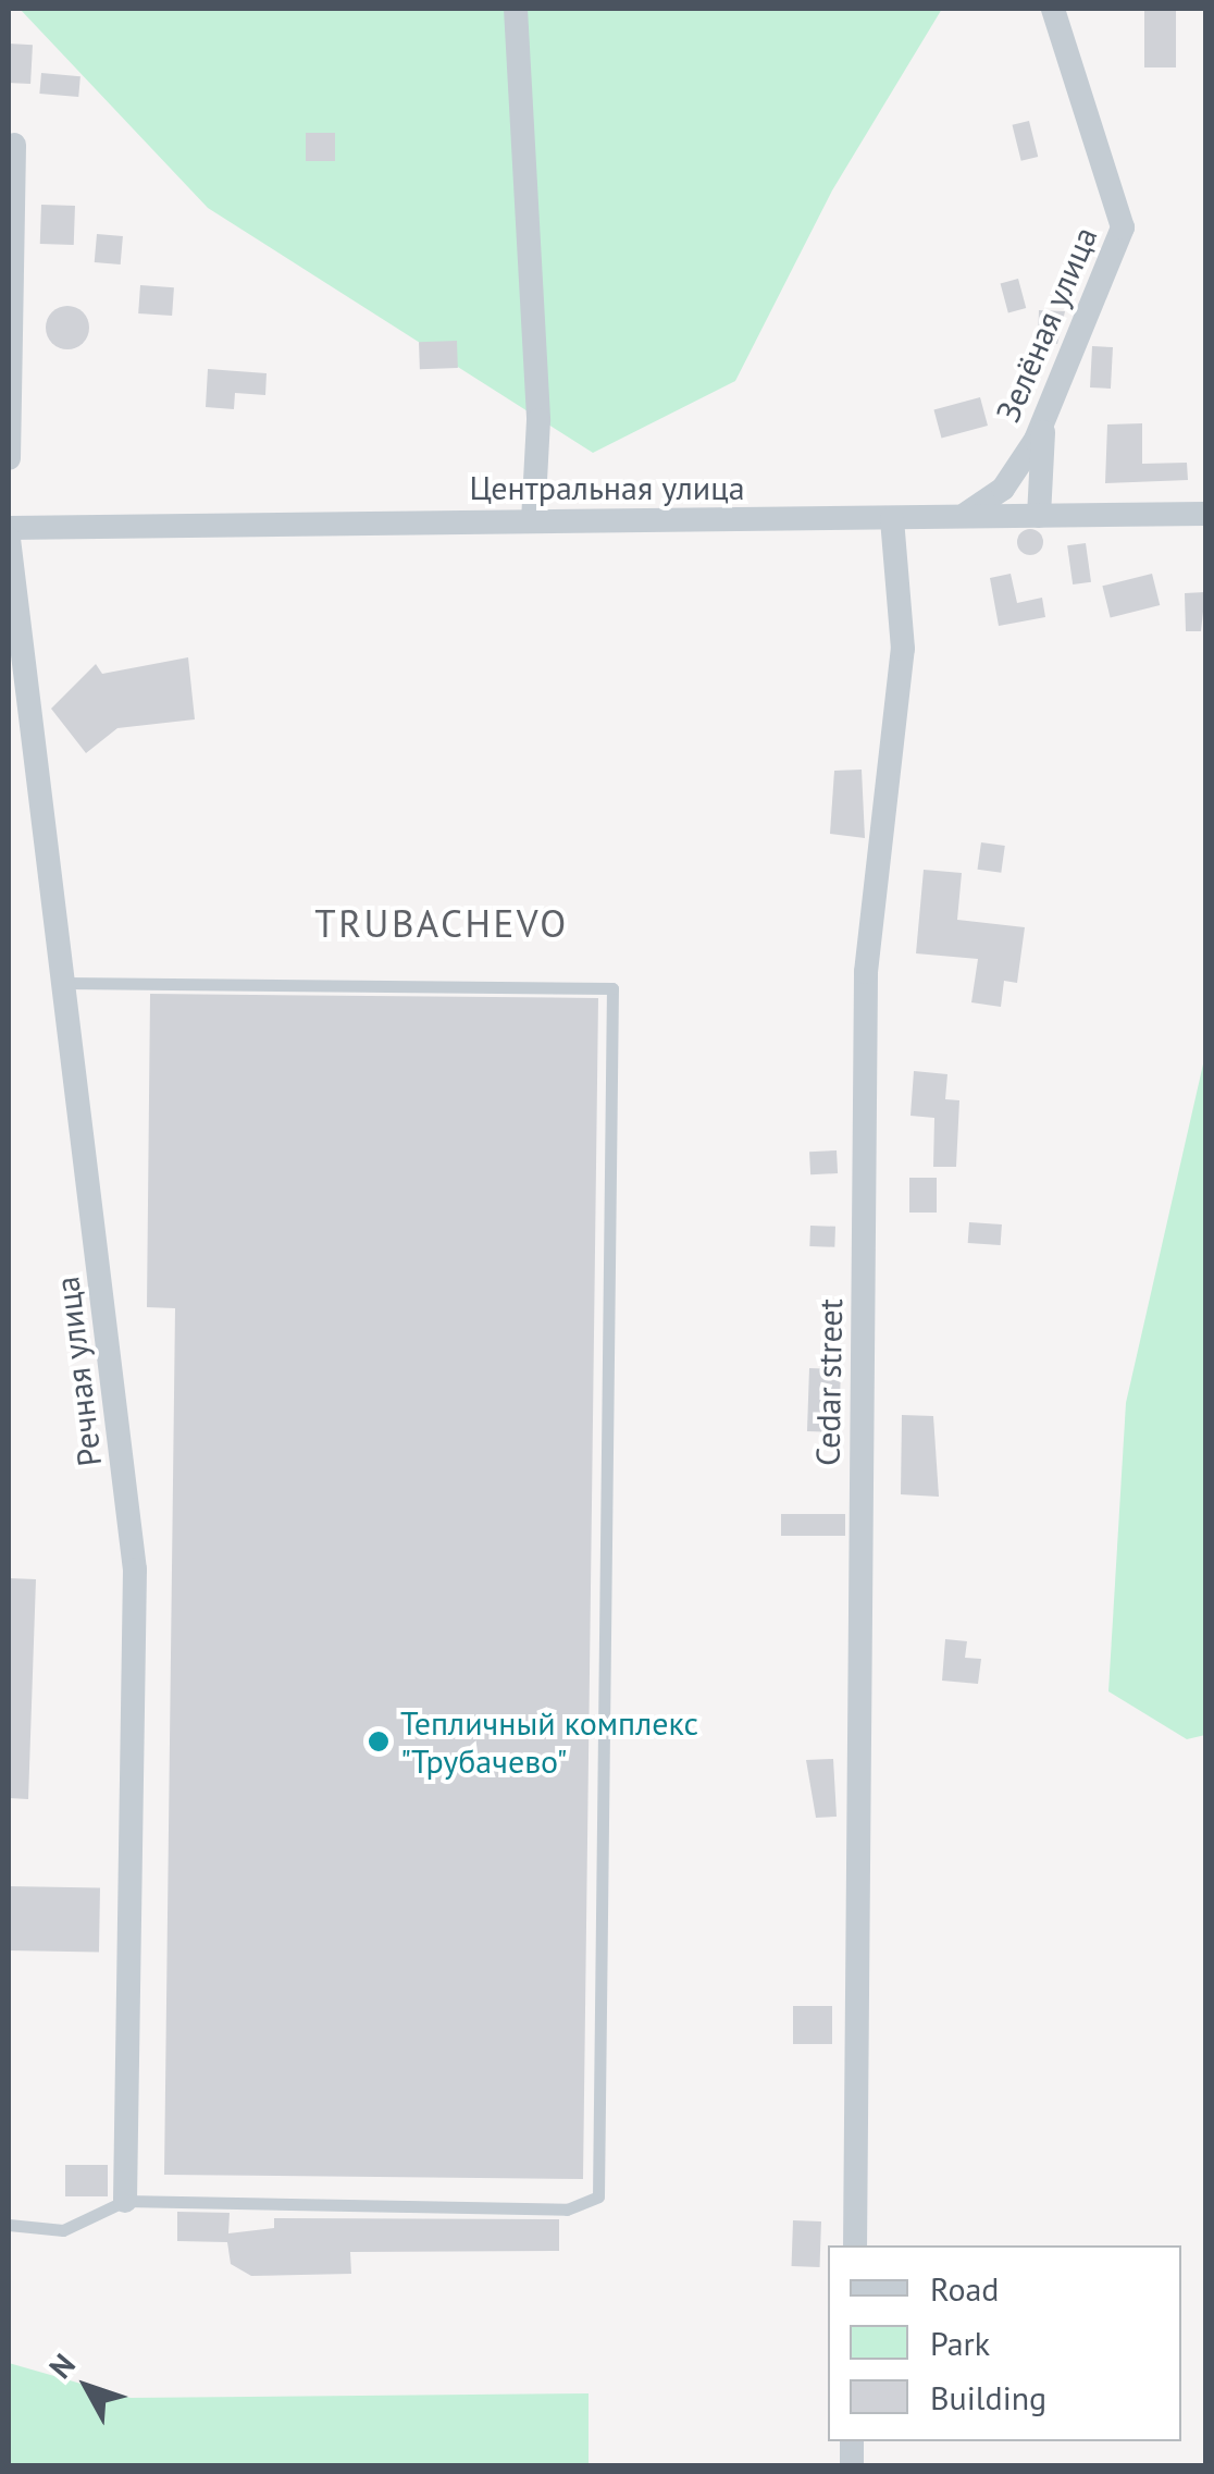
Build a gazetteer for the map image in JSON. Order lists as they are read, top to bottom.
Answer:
{
  "streets": {
    "street": [
      "Зелёная улица",
      "Центральная улица",
      "Речная улица",
      "Cedar street"
    ]
  },
  "crossings": [
    ["Зелёная улица", "Центральная улица"],
    ["Центральная улица", "Cedar street"]
  ],
  "districts": ["TRUBACHEVO"],
  "places": ["Тепличный комплекс \"Трубачево\""],
  "legend": ["Road", "Park", "Building"],
  "north": "top left"
}
